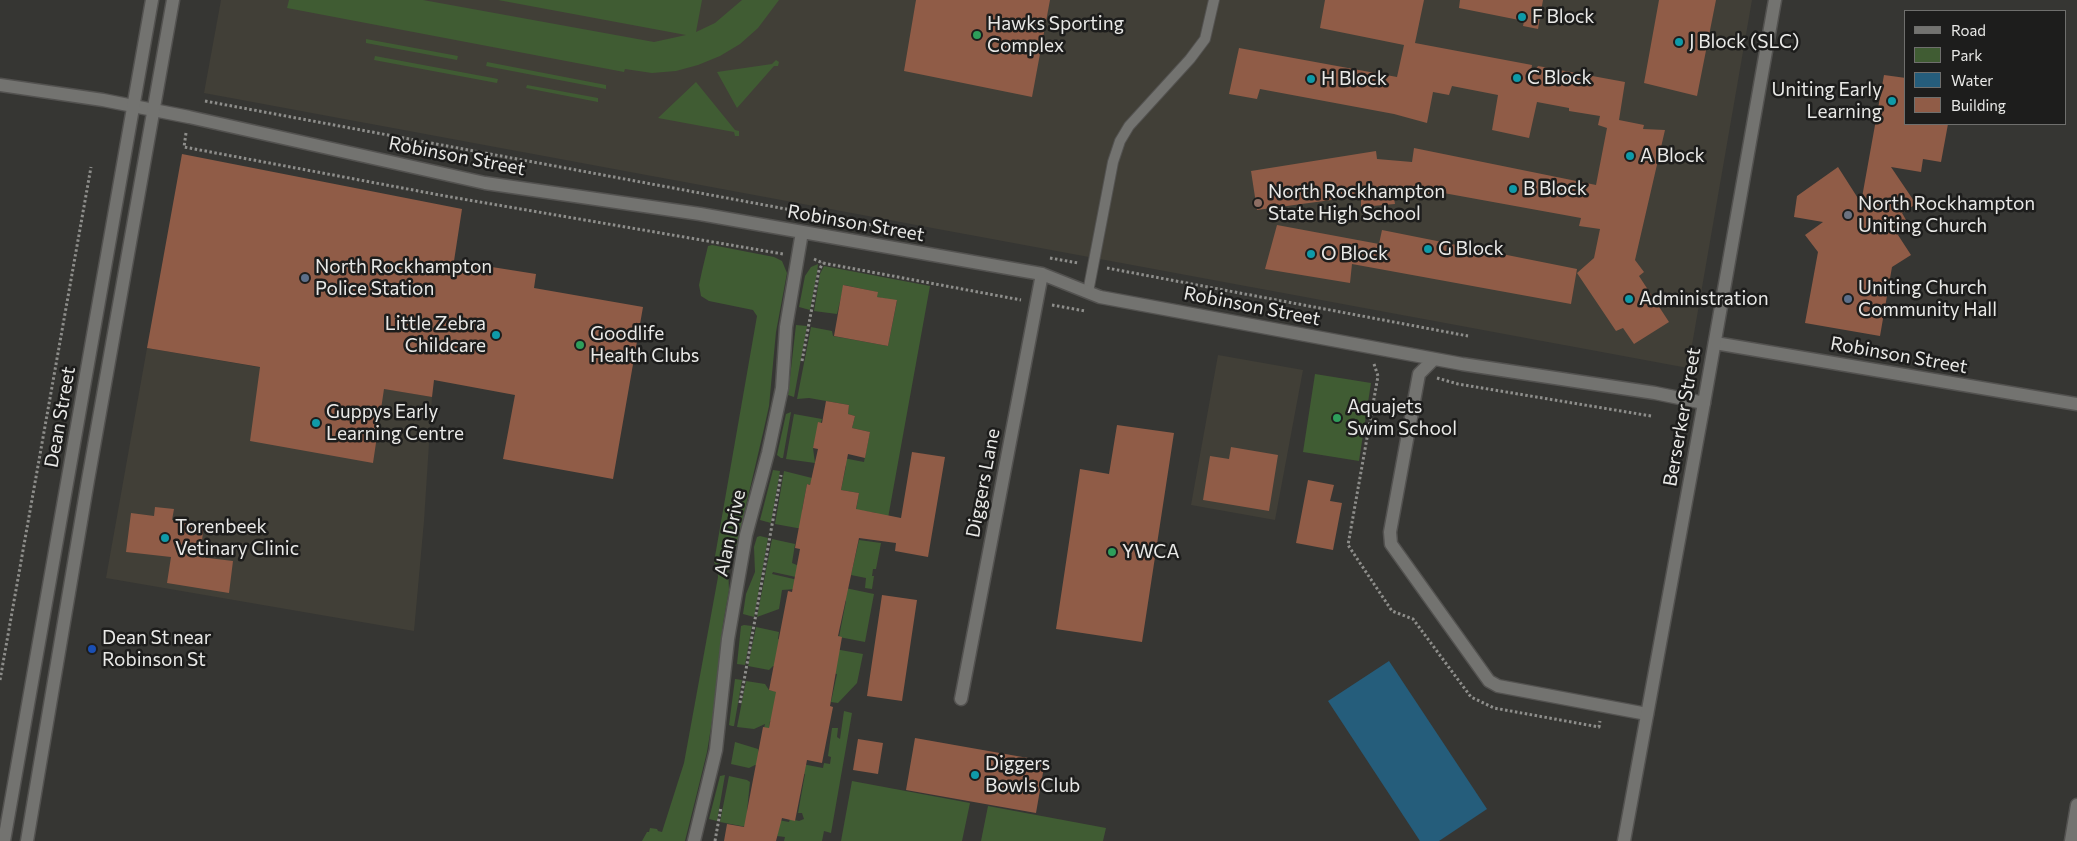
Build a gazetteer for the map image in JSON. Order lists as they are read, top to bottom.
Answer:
{
  "streets": {
    "street": [
      "Robinson Street",
      "Dean Street",
      "Berserker Street",
      "Diggers Lane",
      "Alan Drive"
    ]
  },
  "crossings": [
    ["Robinson Street", "Dean Street"],
    ["Robinson Street", "Berserker Street"],
    ["Robinson Street", "Diggers Lane"],
    ["Robinson Street", "Alan Drive"]
  ],
  "places": [
    "F Block",
    "Hawks Sporting Complex",
    "J Block (SLC)",
    "C Block",
    "H Block",
    "Uniting Early Learning",
    "A Block",
    "B Block",
    "North Rockhampton State High School",
    "North Rockhampton Uniting Church",
    "G Block",
    "O Block",
    "North Rockhampton Police Station",
    "Administration",
    "Uniting Church Community Hall",
    "Little Zebra Childcare",
    "Goodlife Health Clubs",
    "Aquajets Swim School",
    "Guppys Early Learning Centre",
    "Torenbeek Vetinary Clinic",
    "YWCA",
    "Dean St near Robinson St",
    "Diggers Bowls Club"
  ],
  "legend": [
    "Road",
    "Park",
    "Water",
    "Building"
  ]
}
